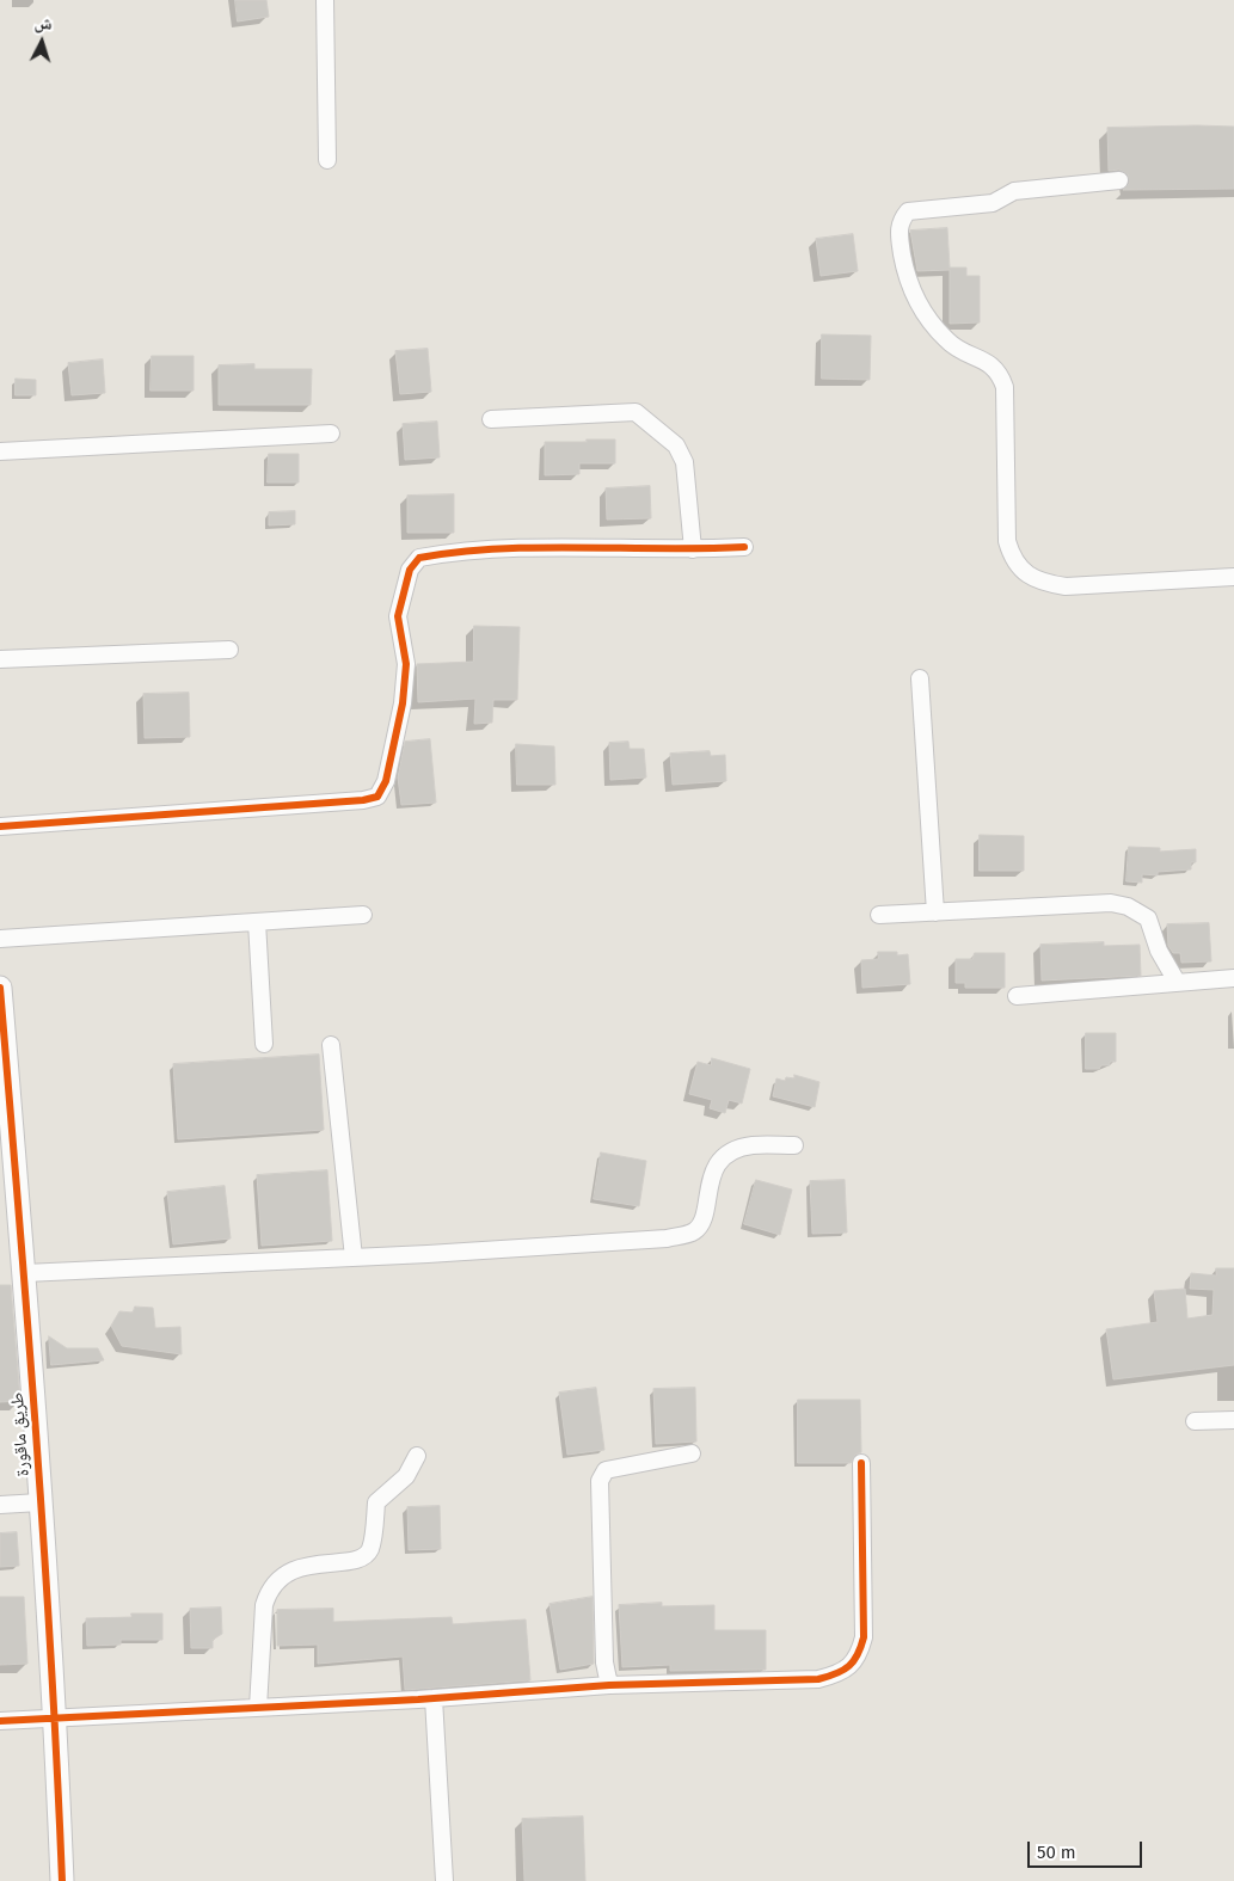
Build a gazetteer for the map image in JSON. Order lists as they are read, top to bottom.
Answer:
{
  "streets": {
    "street": ["طريق ماقورة"]
  },
  "scale_bar": "50 m",
  "north": "top"
}
